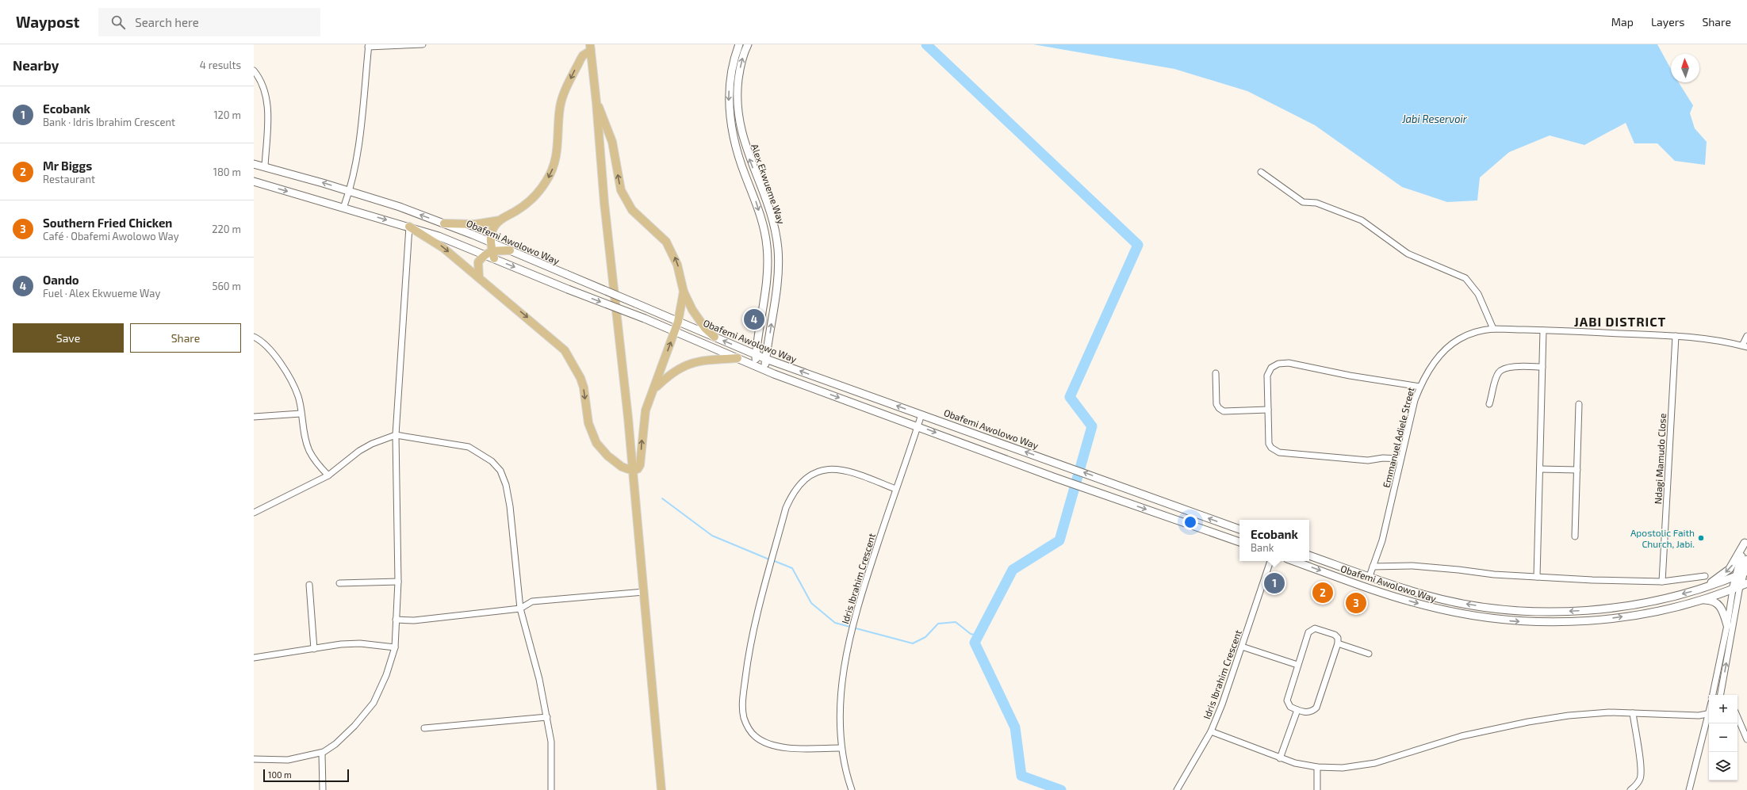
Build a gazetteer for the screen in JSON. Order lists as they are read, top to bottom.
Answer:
{
  "streets": {
    "main road": ["Alex Ekwueme Way", "Obafemi Awolowo Way"],
    "street": ["Emmanuel Adiele Street", "Ndagi Mamudo Close", "Idris Ibrahim Crescent"]
  },
  "crossings": [
    ["Alex Ekwueme Way", "Obafemi Awolowo Way"],
    ["Obafemi Awolowo Way", "Emmanuel Adiele Street"],
    ["Obafemi Awolowo Way", "Idris Ibrahim Crescent"],
    ["Emmanuel Adiele Street", "Ndagi Mamudo Close"]
  ],
  "districts": ["JABI DISTRICT"],
  "water": ["Jabi Reservoir"],
  "places": ["Apostolic Faith Church, Jabi."],
  "scale_bar": "100 m",
  "north": "top",
  "page": {
    "header": "Waypost",
    "search": "Search here",
    "nav": ["Map", "Layers", "Share"],
    "heading": ["Nearby", "4 results"],
    "list": [
      {
        "mark": "1",
        "name": "Ecobank",
        "note": "Bank · Idris Ibrahim Crescent",
        "value": "120 m"
      },
      {
        "mark": "2",
        "name": "Mr Biggs",
        "note": "Restaurant",
        "value": "180 m"
      },
      {
        "mark": "3",
        "name": "Southern Fried Chicken",
        "note": "Café · Obafemi Awolowo Way",
        "value": "220 m"
      },
      {
        "mark": "4",
        "name": "Oando",
        "note": "Fuel · Alex Ekwueme Way",
        "value": "560 m"
      }
    ],
    "pins": [
      "4",
      "1",
      "2",
      "3"
    ],
    "buttons": ["Save", "Share"],
    "popup": ["Ecobank", "Bank"],
    "map_buttons": ["+", "−"],
    "scale": "100 m"
  }
}
